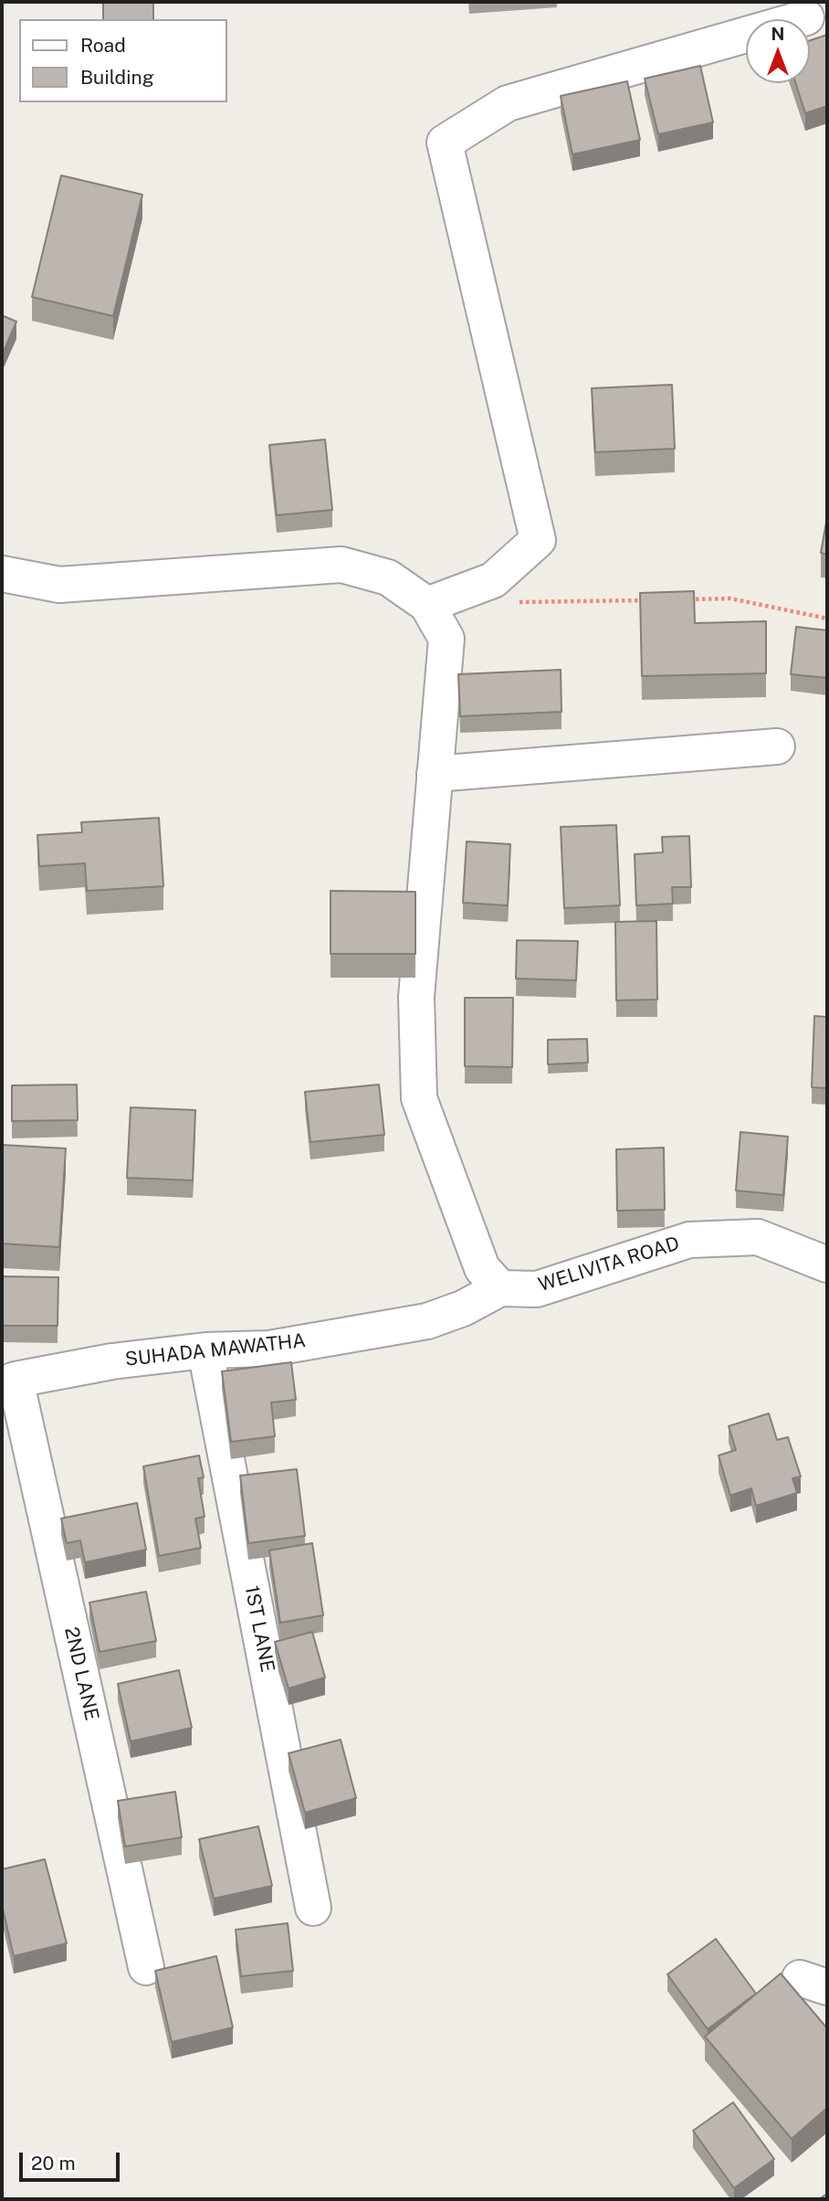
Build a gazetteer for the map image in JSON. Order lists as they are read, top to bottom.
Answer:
{
  "streets": {
    "street": [
      "WELIVITA ROAD",
      "SUHADA MAWATHA",
      "1ST LANE",
      "2ND LANE"
    ]
  },
  "crossings": [
    ["WELIVITA ROAD", "SUHADA MAWATHA"],
    ["SUHADA MAWATHA", "1ST LANE"],
    ["SUHADA MAWATHA", "2ND LANE"]
  ],
  "legend": ["Road", "Building"],
  "scale_bar": "20 m",
  "north": "top"
}
